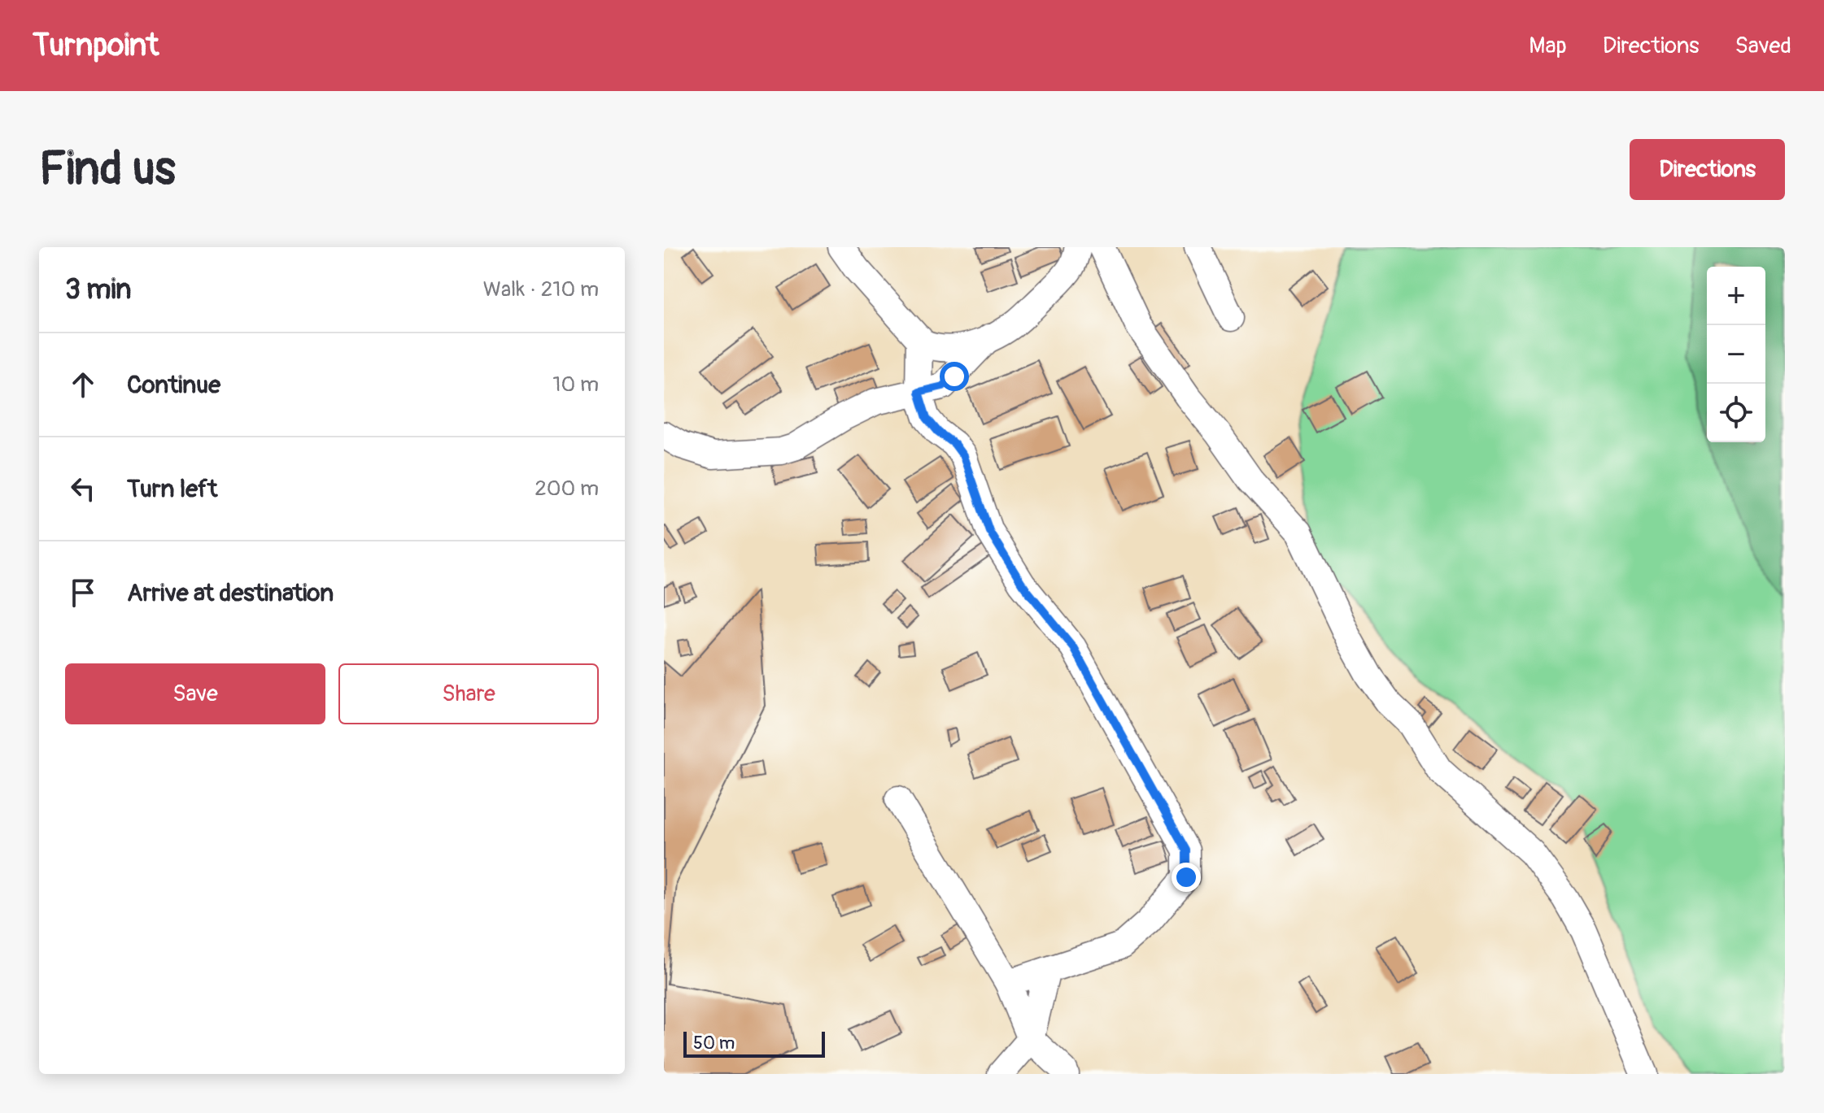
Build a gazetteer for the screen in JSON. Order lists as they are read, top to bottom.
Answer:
{
  "scale_bar": "50 m",
  "page": {
    "header": "Turnpoint",
    "nav": ["Map", "Directions", "Saved"],
    "buttons": [
      "Directions",
      ["Save", "Share"]
    ],
    "title": "Find us",
    "heading": ["3 min", "Walk · 210 m"],
    "map_buttons": ["+", "−"],
    "list": [
      ["Continue", "10 m"],
      ["Turn left", "200 m"],
      "Arrive at destination"
    ],
    "scale": "50 m"
  }
}
